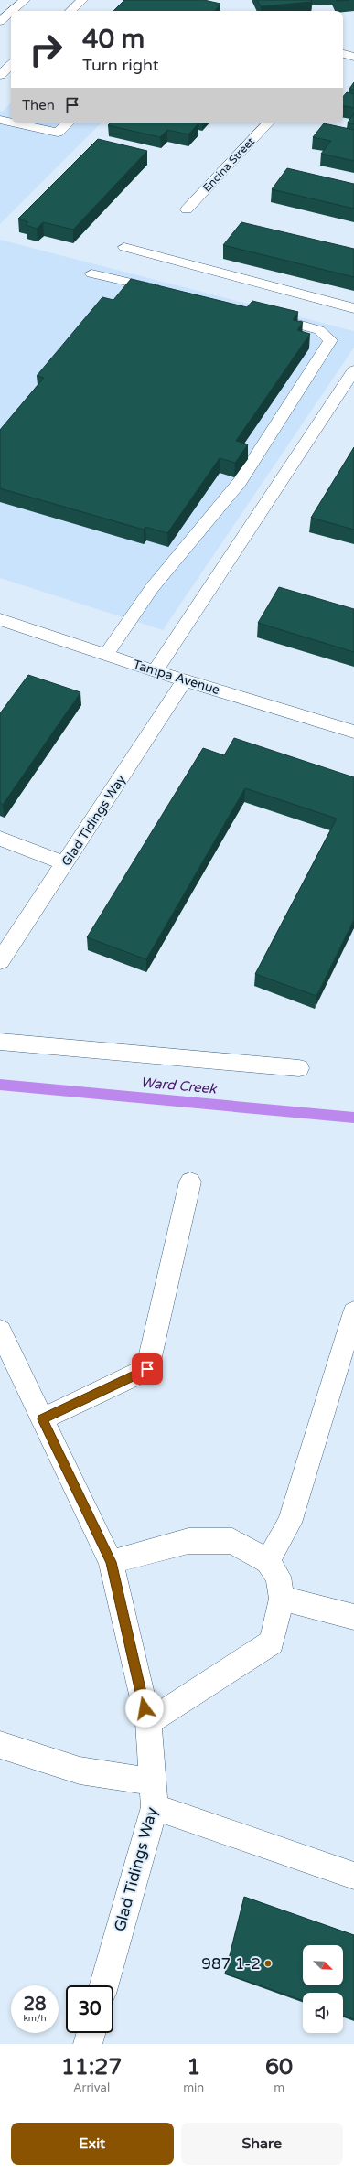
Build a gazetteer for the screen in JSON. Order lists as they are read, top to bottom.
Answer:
{
  "streets": {
    "street": ["Encina Street", "Tampa Avenue", "Glad Tidings Way"]
  },
  "crossings": [
    ["Tampa Avenue", "Glad Tidings Way"]
  ],
  "water": ["Ward Creek"],
  "places": ["987 1-2"],
  "north": "bottom right",
  "page": {
    "turn": ["40 m", "Turn right"],
    "then": "Then",
    "speed": "28 km/h",
    "limit": "30",
    "eta": [
      "11:27",
      "Arrival",
      "1",
      "min",
      "60",
      "m"
    ],
    "buttons": ["Exit", "Share"]
  }
}
